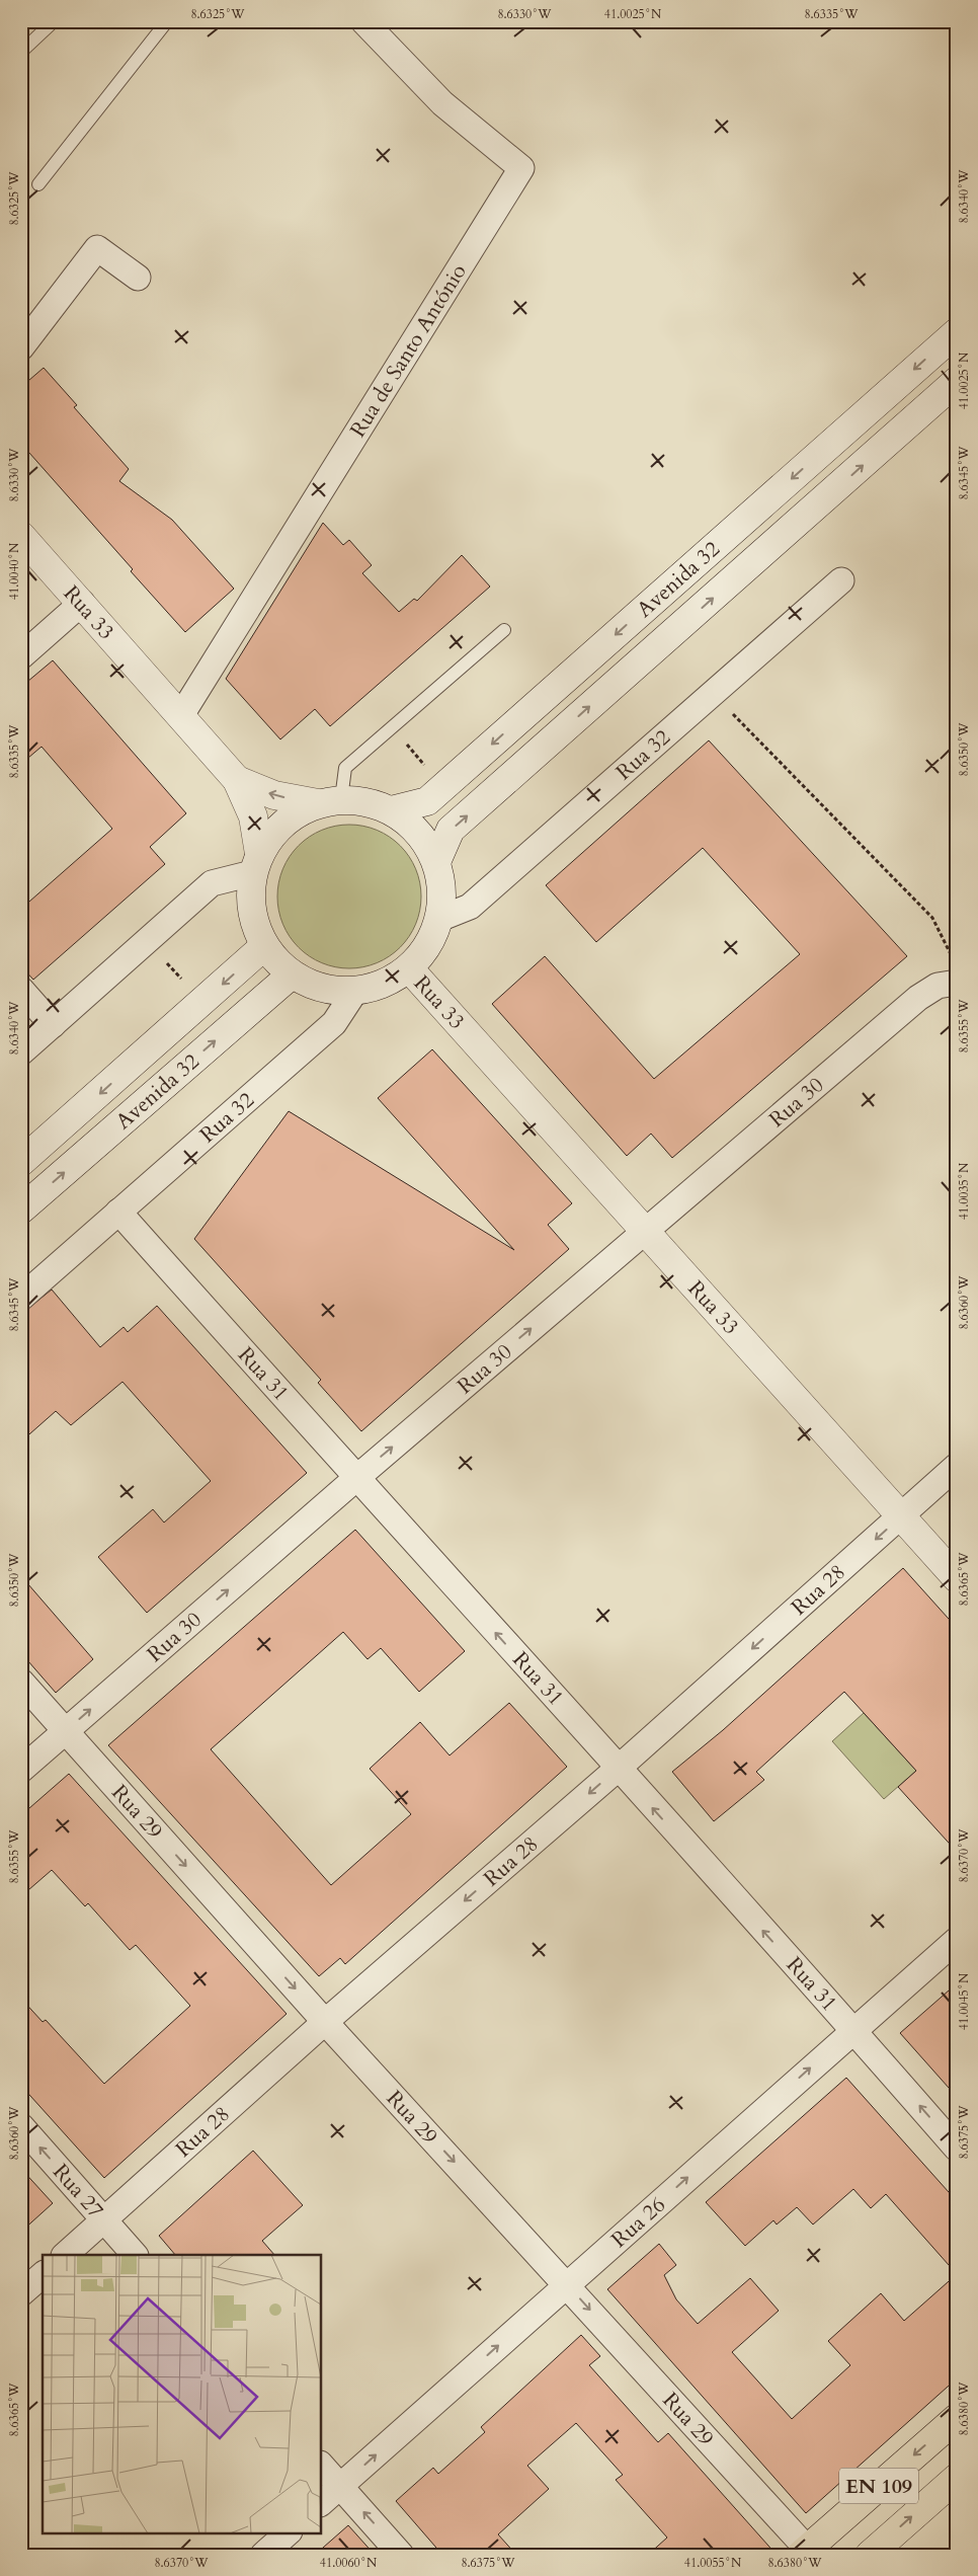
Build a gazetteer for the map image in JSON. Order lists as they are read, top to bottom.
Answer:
{
  "streets": {
    "main road": ["Avenida 32", "Rua 33", "EN 109"],
    "street": [
      "Rua de Santo António",
      "Rua 32",
      "Rua 30",
      "Rua 31",
      "Rua 28",
      "Rua 29",
      "Rua 27",
      "Rua 26"
    ]
  },
  "crossings": [
    ["Rua de Santo António", "Rua 33"],
    ["Avenida 32", "Rua 33"],
    ["Rua 33", "Rua 32"],
    ["Rua 33", "Rua 30"],
    ["Rua 33", "Rua 28"],
    ["Rua 32", "Rua 31"],
    ["Rua 30", "Rua 31"],
    ["Rua 30", "Rua 29"],
    ["Rua 31", "Rua 28"],
    ["Rua 31", "Rua 26"],
    ["Rua 28", "Rua 29"],
    ["Rua 28", "Rua 27"],
    ["Rua 29", "Rua 26"],
    ["Rua 29", "EN 109"]
  ],
  "one_way": [
    "Rua 30",
    "Rua 31",
    "Rua 28",
    "Rua 29",
    "Rua 27",
    "Rua 26"
  ],
  "coordinates": [
    "8.6325°W",
    "8.6330°W",
    "41.0025°N",
    "8.6335°W",
    "8.6340°W",
    "8.6345°W",
    "41.0040°N",
    "8.6350°W",
    "8.6355°W",
    "41.0035°N",
    "8.6360°W",
    "8.6365°W",
    "8.6370°W",
    "41.0045°N",
    "8.6375°W",
    "8.6380°W",
    "41.0060°N",
    "41.0055°N"
  ]
}
